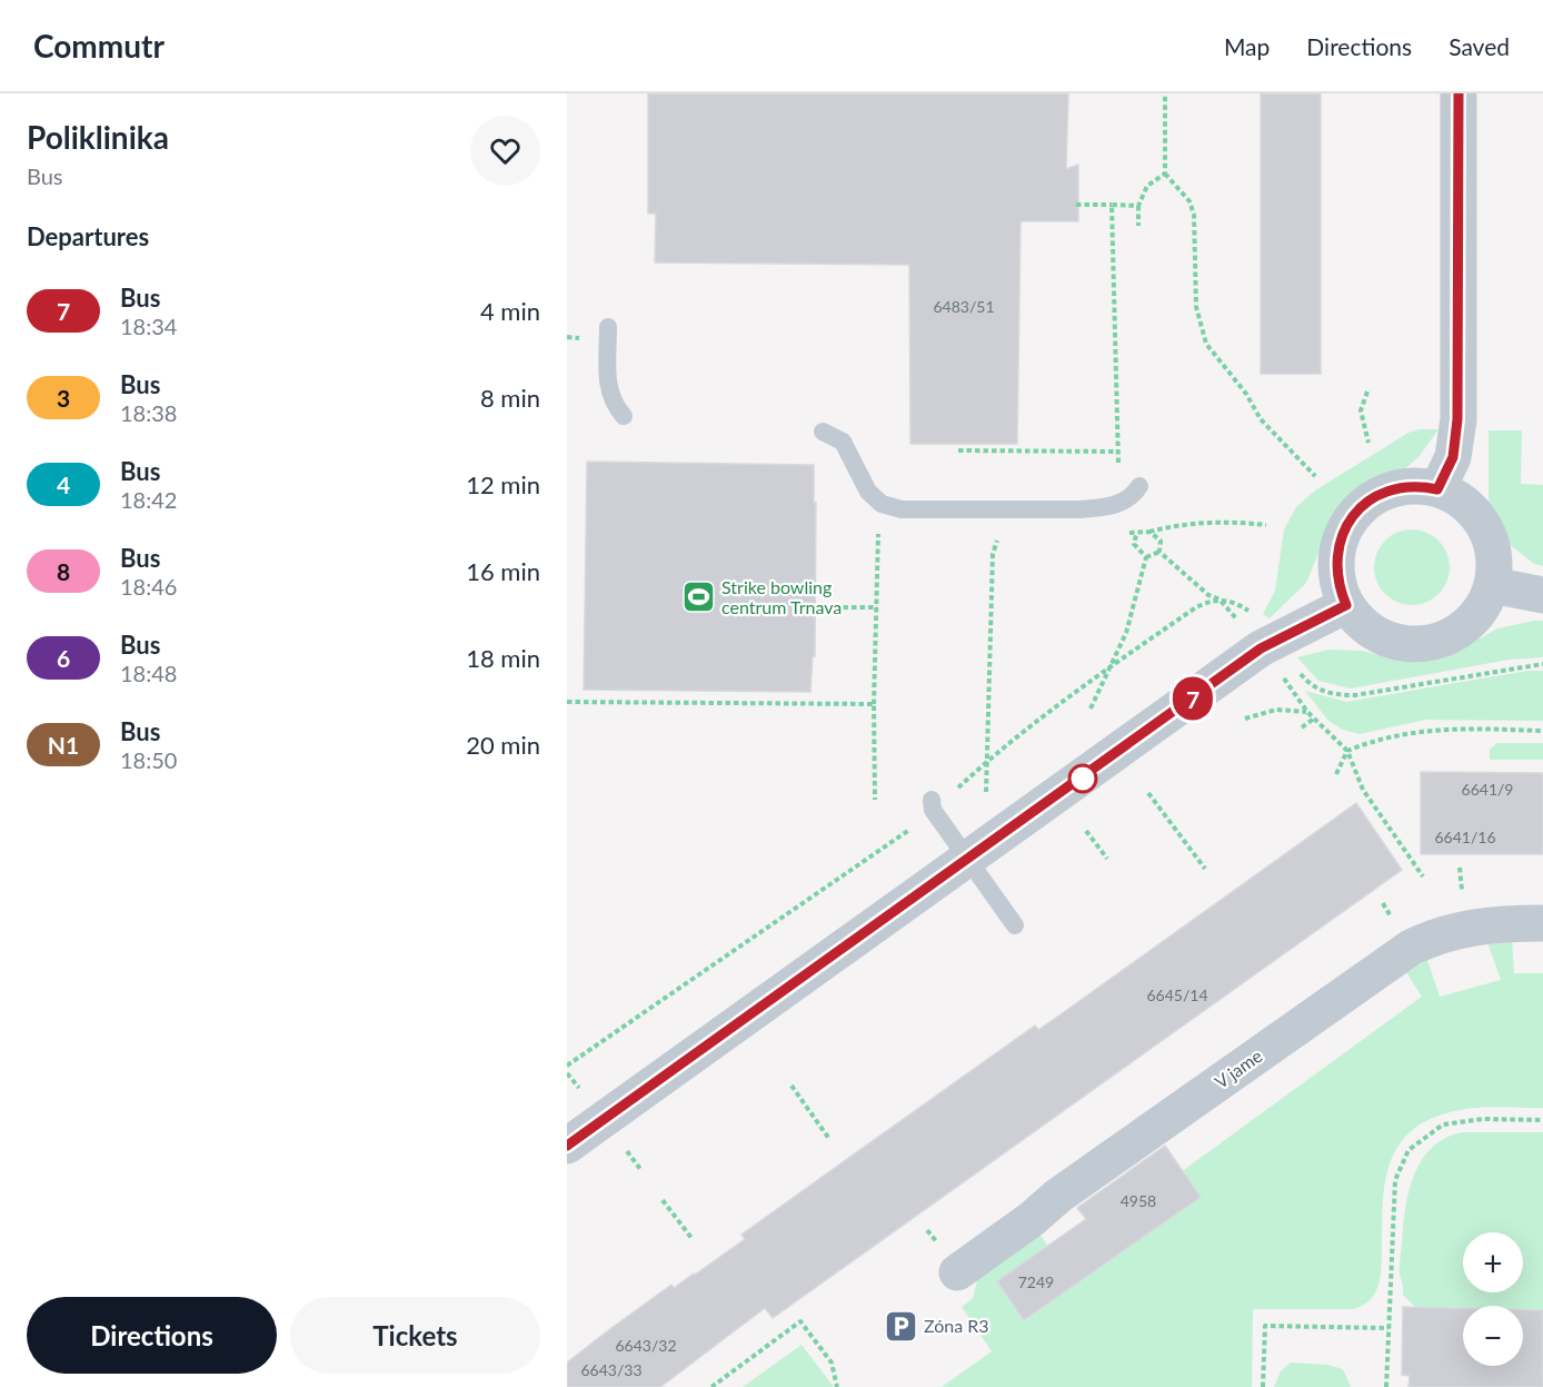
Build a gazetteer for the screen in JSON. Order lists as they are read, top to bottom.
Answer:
{
  "streets": {
    "street": ["V jame"]
  },
  "places": {
    "sports": ["Strike bowling centrum Trnava"],
    "parking": ["Zóna R3"]
  },
  "lines": ["bus line 7"],
  "house_numbers": [
    "6483/51",
    "6641/9",
    "6641/16",
    "6645/14",
    "4958",
    "7249",
    "6643/32",
    "6643/33"
  ],
  "page": {
    "header": "Commutr",
    "nav": ["Map", "Directions", "Saved"],
    "heading": [
      ["Poliklinika", "Bus"],
      "Departures"
    ],
    "on_map": "7",
    "list": [
      {
        "mark": "7",
        "name": "Bus",
        "note": "18:34",
        "value": "4 min"
      },
      {
        "mark": "3",
        "name": "Bus",
        "note": "18:38",
        "value": "8 min"
      },
      {
        "mark": "4",
        "name": "Bus",
        "note": "18:42",
        "value": "12 min"
      },
      {
        "mark": "8",
        "name": "Bus",
        "note": "18:46",
        "value": "16 min"
      },
      {
        "mark": "6",
        "name": "Bus",
        "note": "18:48",
        "value": "18 min"
      },
      {
        "mark": "N1",
        "name": "Bus",
        "note": "18:50",
        "value": "20 min"
      }
    ],
    "map_buttons": ["+", "−"],
    "buttons": ["Directions", "Tickets"]
  }
}
